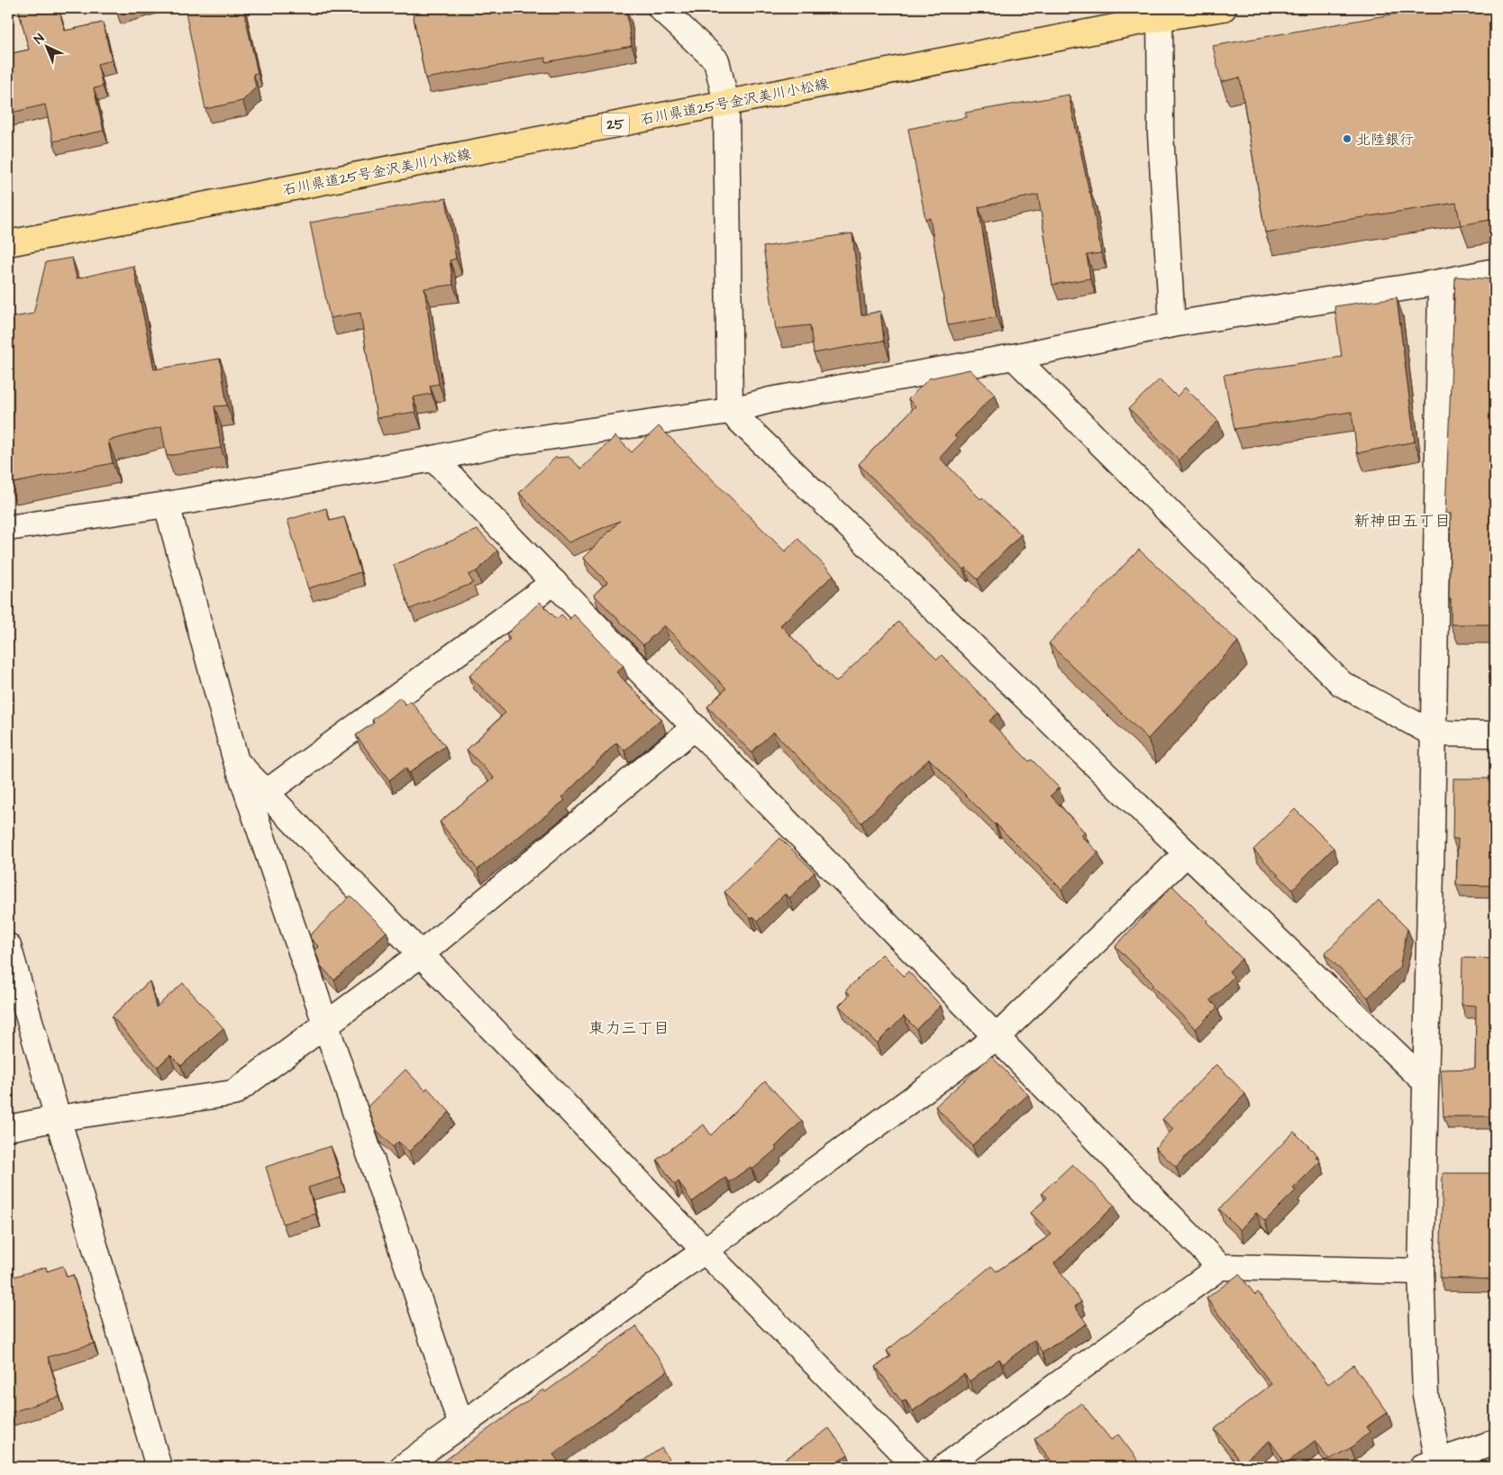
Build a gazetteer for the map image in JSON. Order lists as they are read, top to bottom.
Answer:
{
  "streets": {
    "main road": ["石川県道25号金沢美川小松線", "25"]
  },
  "districts": ["新神田五丁目", "東力三丁目"],
  "places": ["北陸銀行"],
  "north": "top left"
}
